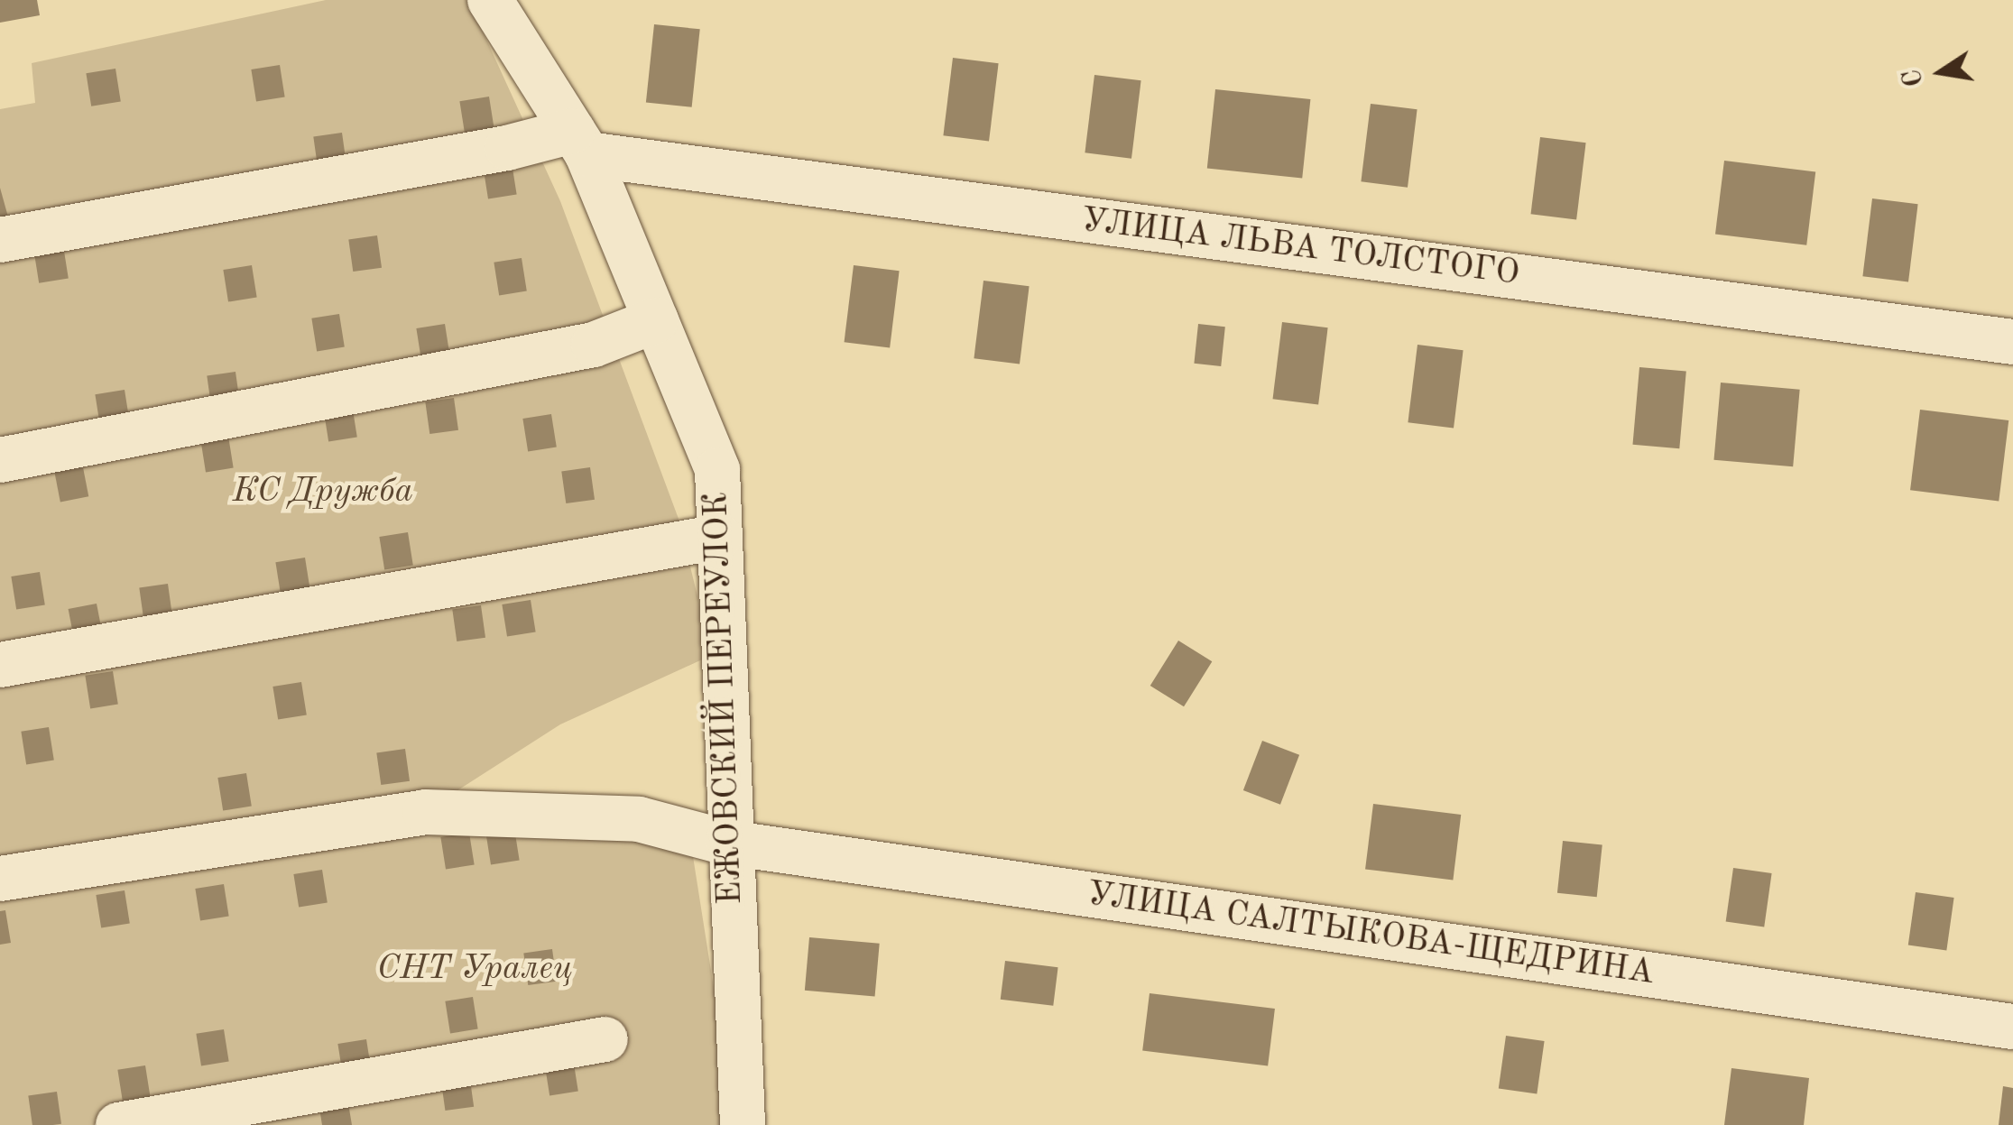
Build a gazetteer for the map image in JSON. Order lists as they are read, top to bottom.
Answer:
{
  "streets": {
    "street": ["УЛИЦА ЛЬВА ТОЛСТОГО", "ЕЖОВСКИЙ ПЕРЕУЛОК", "УЛИЦА САЛТЫКОВА-ЩЕДРИНА"]
  },
  "crossings": [
    ["УЛИЦА ЛЬВА ТОЛСТОГО", "ЕЖОВСКИЙ ПЕРЕУЛОК"],
    ["ЕЖОВСКИЙ ПЕРЕУЛОК", "УЛИЦА САЛТЫКОВА-ЩЕДРИНА"]
  ],
  "parks": ["КС Дружба", "СНТ Уралец"],
  "north": "left"
}
